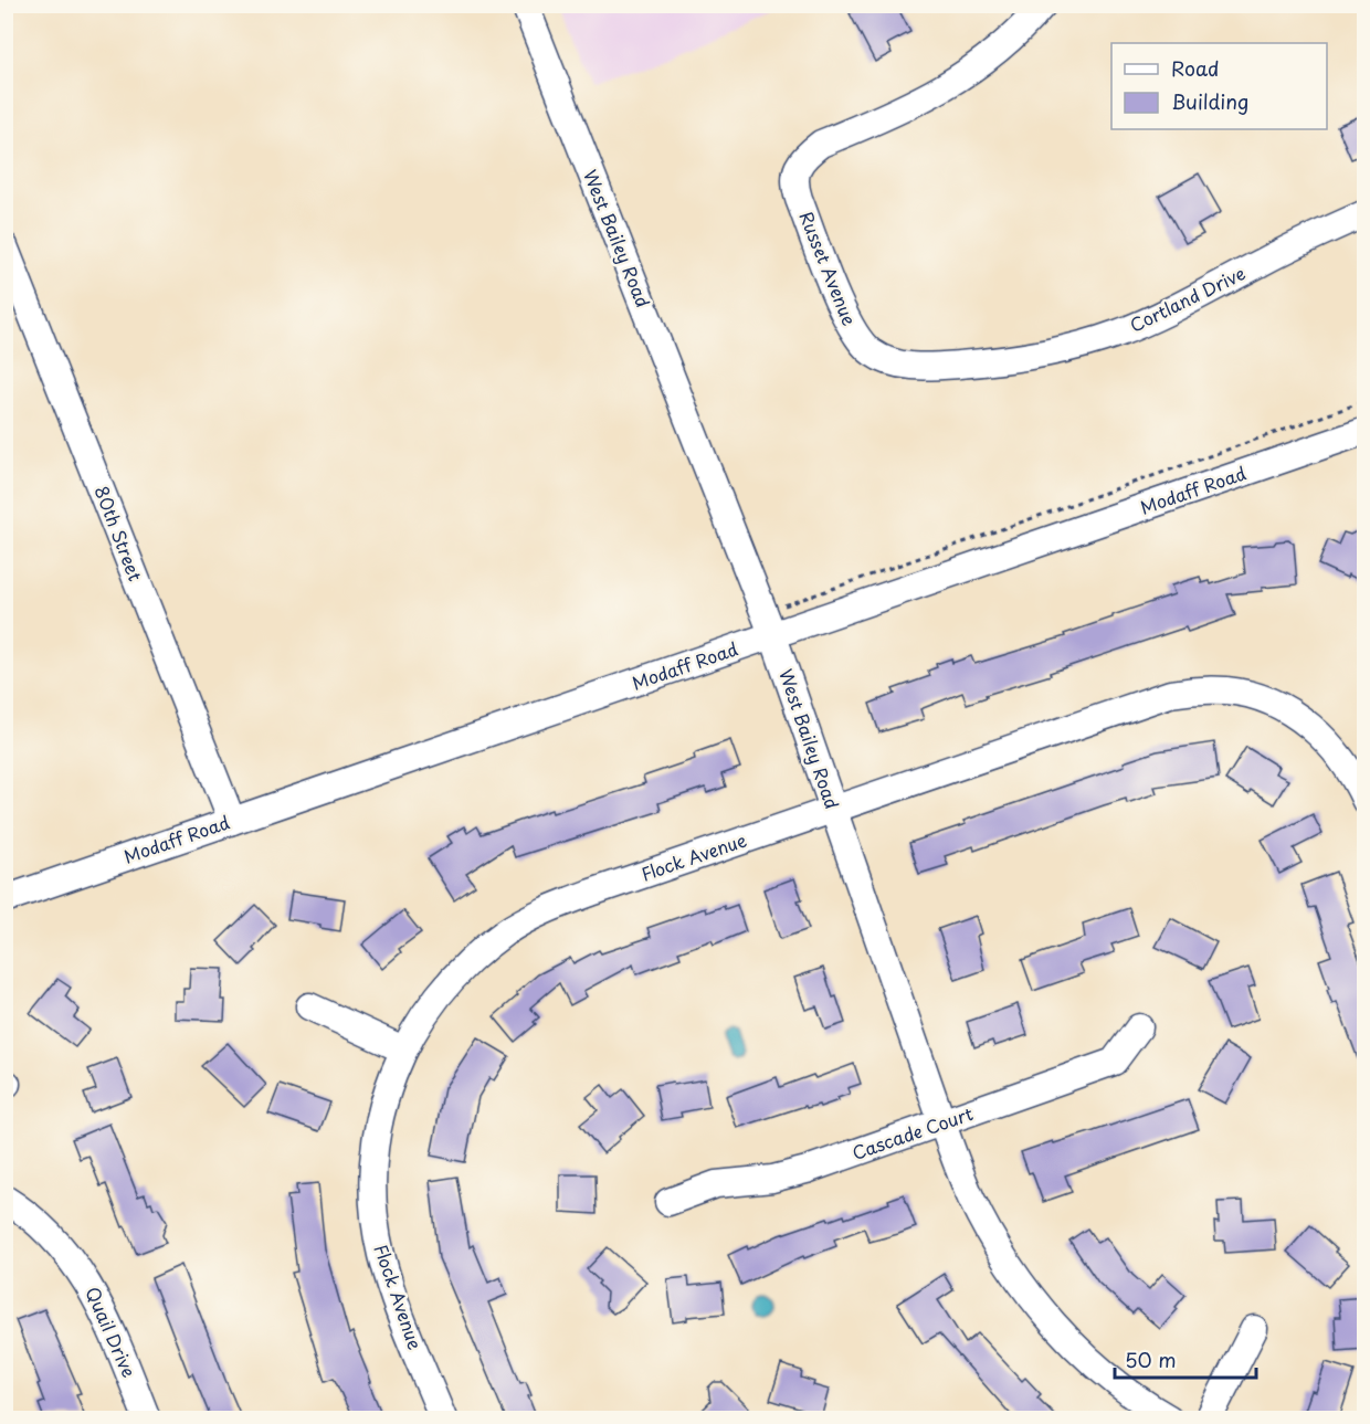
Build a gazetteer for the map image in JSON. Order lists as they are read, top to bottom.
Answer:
{
  "streets": {
    "street": [
      "West Bailey Road",
      "Russet Avenue",
      "Cortland Drive",
      "Modaff Road",
      "80th Street",
      "Flock Avenue",
      "Cascade Court",
      "Quail Drive"
    ]
  },
  "crossings": [
    ["West Bailey Road", "Modaff Road"],
    ["West Bailey Road", "Flock Avenue"],
    ["West Bailey Road", "Cascade Court"],
    ["Russet Avenue", "Cortland Drive"],
    ["Modaff Road", "80th Street"]
  ],
  "legend": ["Road", "Building"],
  "scale_bar": "50 m"
}
